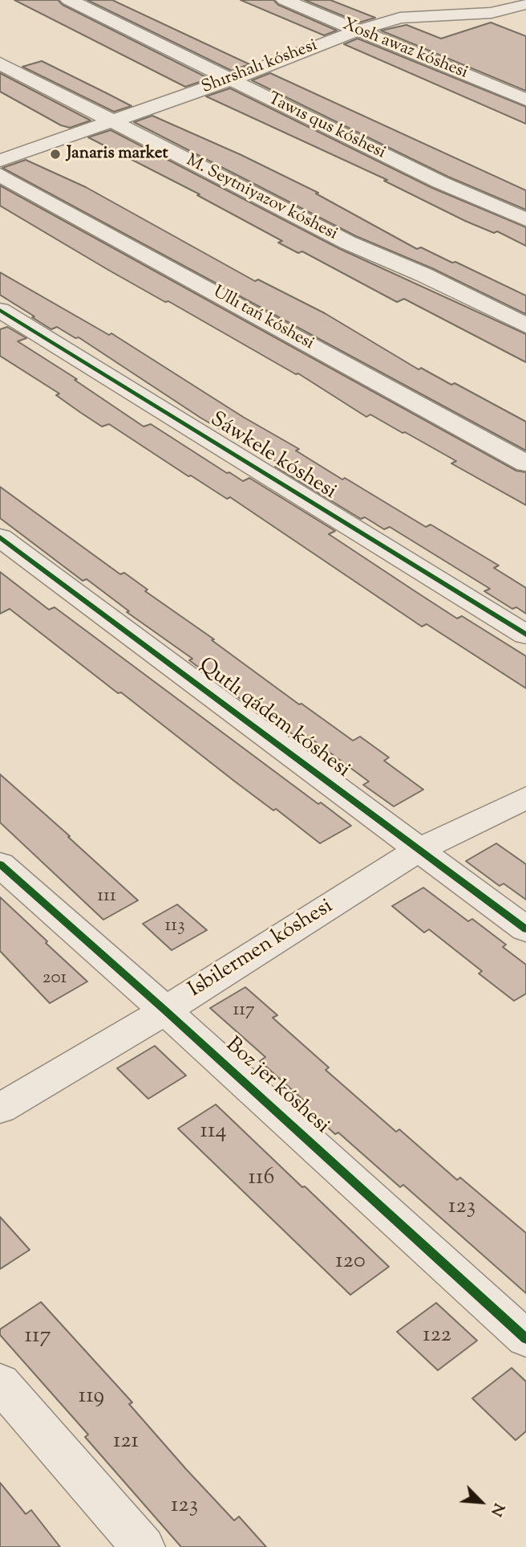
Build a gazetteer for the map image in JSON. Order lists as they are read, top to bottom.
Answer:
{
  "streets": {
    "street": [
      "Xosh awaz kóshesi",
      "Shırshalı kóshesi",
      "Tawıs qus kóshesi",
      "M. Seytniyazov kóshesi",
      "Ullı tań kóshesi",
      "Sáwkele kóshesi",
      "Qutlı qádem kóshesi",
      "Isbilermen kóshesi",
      "Boz jer kóshesi"
    ]
  },
  "crossings": [
    ["Xosh awaz kóshesi", "Shırshalı kóshesi"],
    ["Shırshalı kóshesi", "Tawıs qus kóshesi"],
    ["Shırshalı kóshesi", "M. Seytniyazov kóshesi"],
    ["Qutlı qádem kóshesi", "Isbilermen kóshesi"],
    ["Isbilermen kóshesi", "Boz jer kóshesi"]
  ],
  "places": ["Janaris market"],
  "house_numbers": [
    "111",
    "113",
    "201",
    "117",
    "114",
    "116",
    "123",
    "120",
    "122",
    "117",
    "119",
    "121",
    "123"
  ],
  "north": "bottom right"
}
